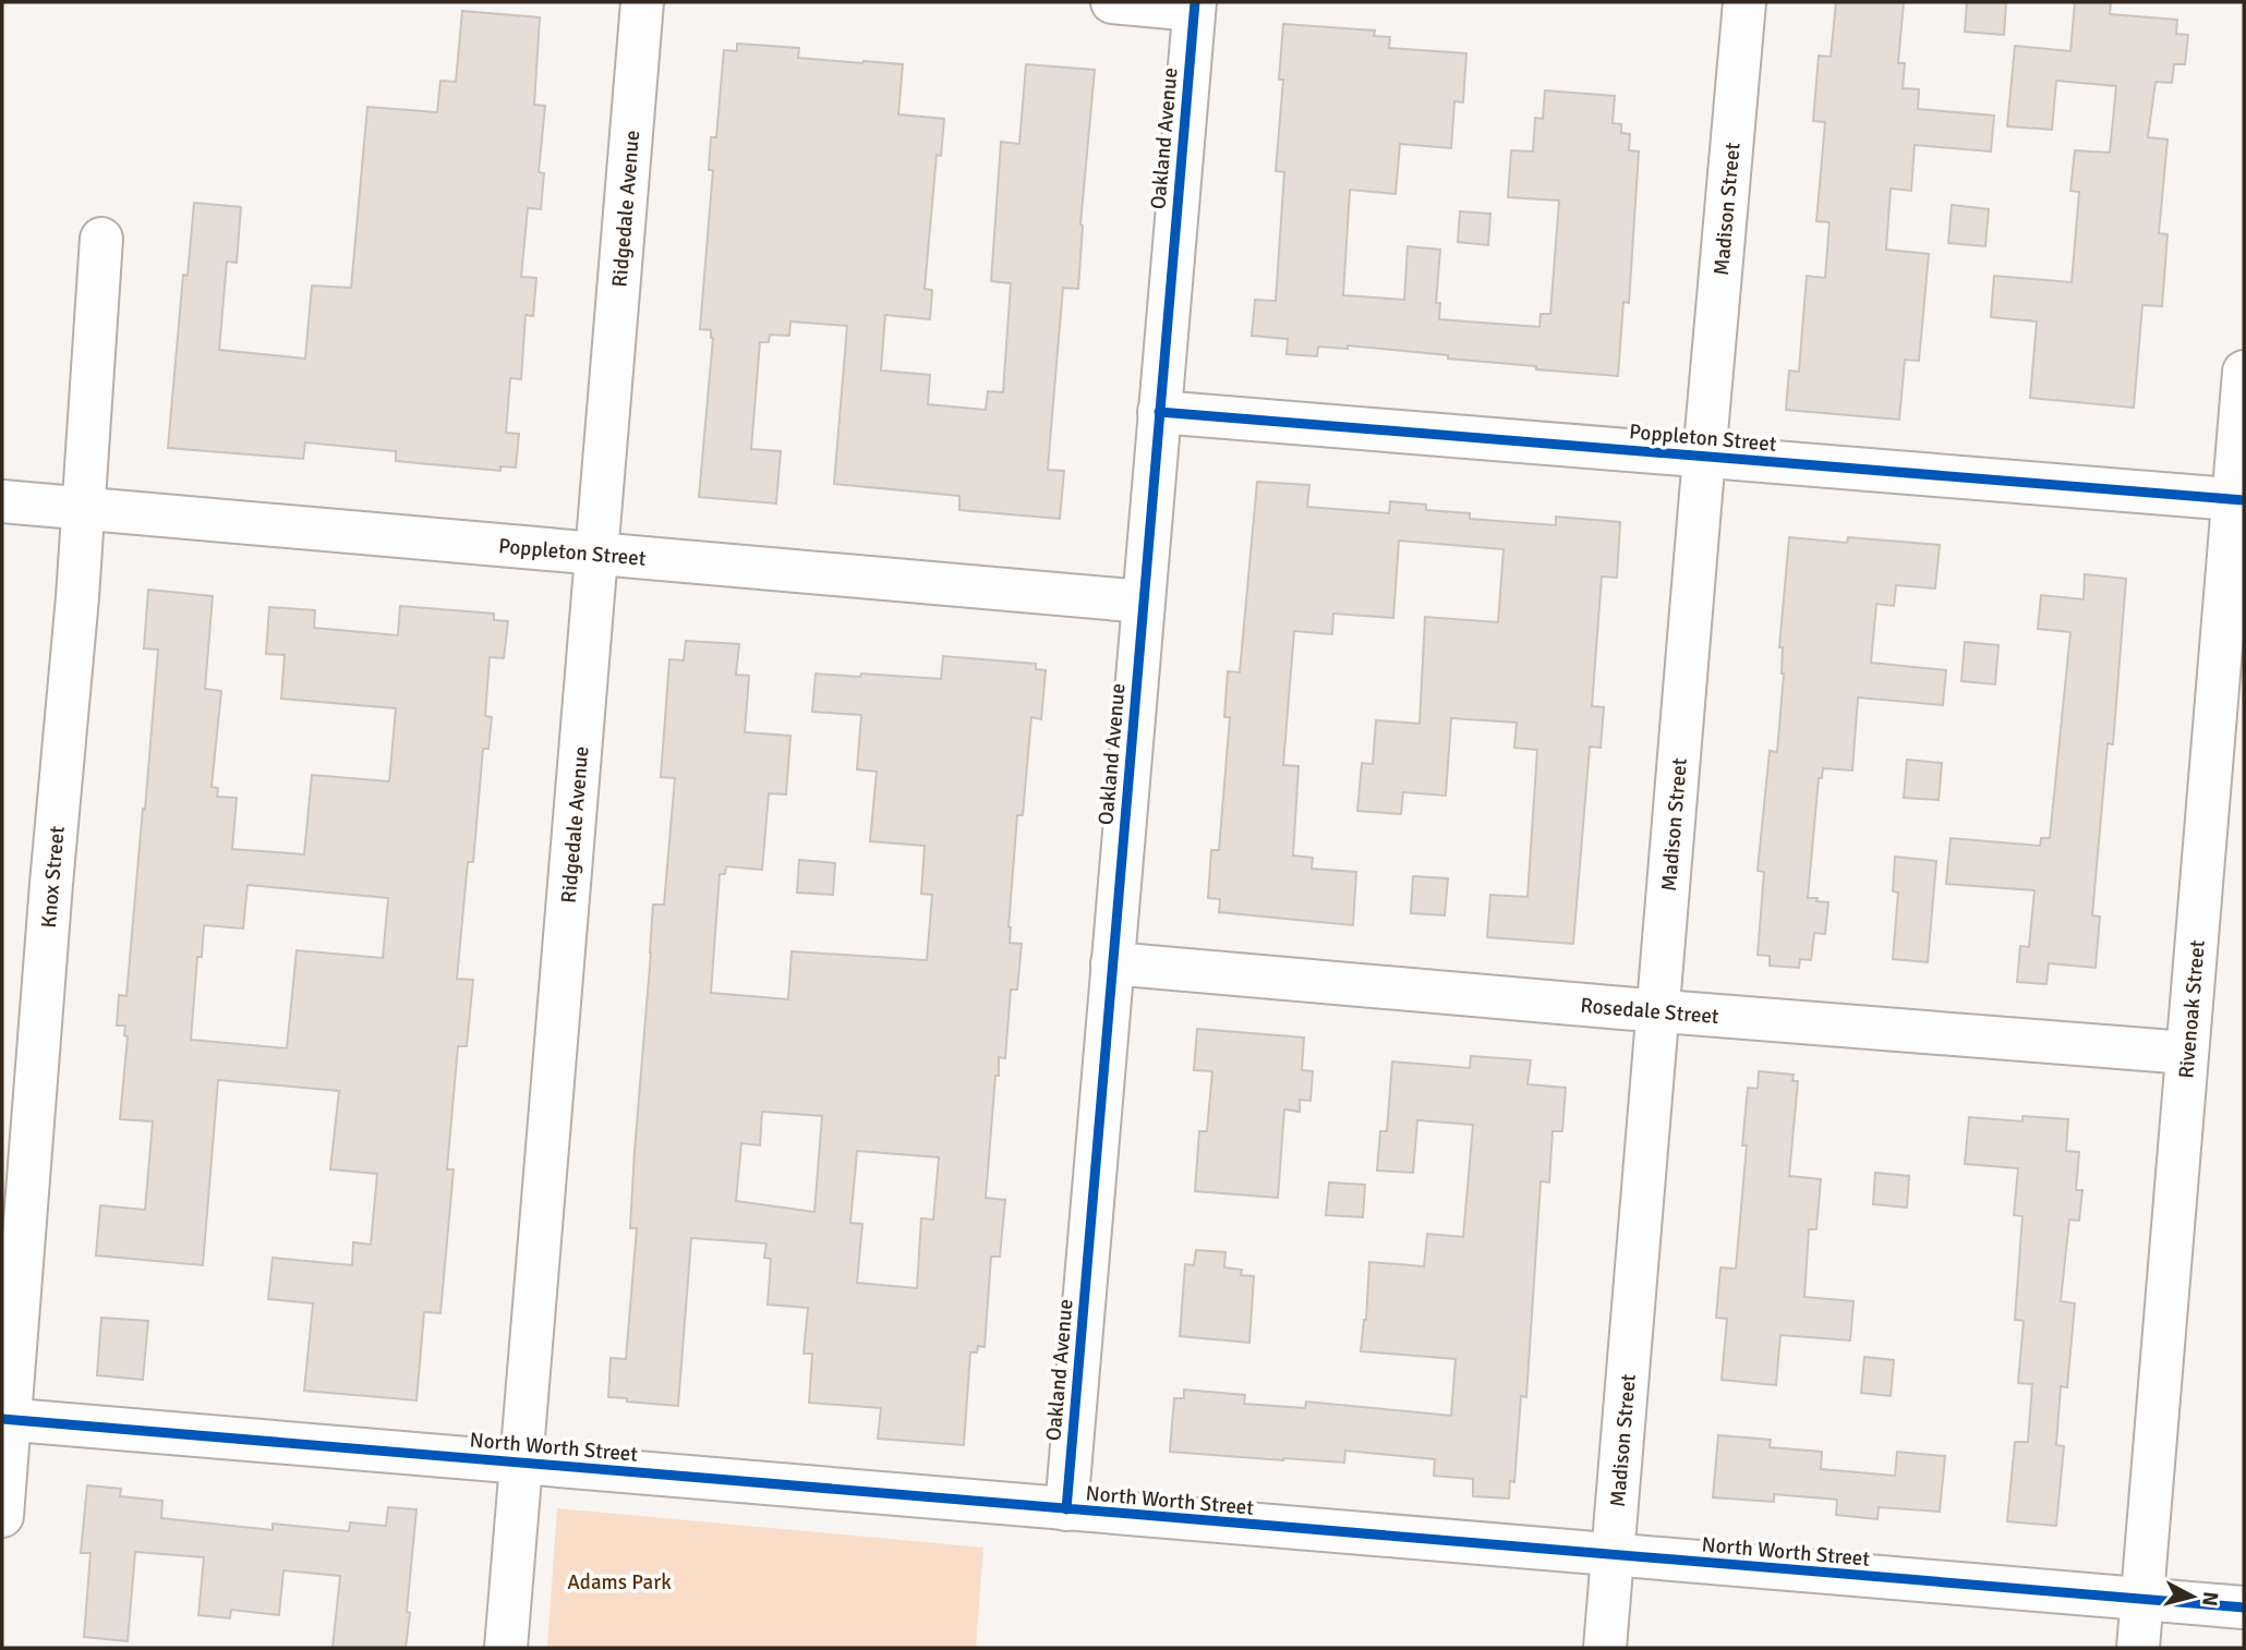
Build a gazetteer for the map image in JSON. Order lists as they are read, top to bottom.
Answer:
{
  "streets": {
    "street": [
      "Oakland Avenue",
      "Ridgedale Avenue",
      "Madison Street",
      "Poppleton Street",
      "Knox Street",
      "Rivenoak Street",
      "Rosedale Street",
      "North Worth Street"
    ]
  },
  "crossings": [
    ["Oakland Avenue", "Poppleton Street"],
    ["Oakland Avenue", "Rosedale Street"],
    ["Oakland Avenue", "North Worth Street"],
    ["Ridgedale Avenue", "Poppleton Street"],
    ["Ridgedale Avenue", "North Worth Street"],
    ["Madison Street", "Poppleton Street"],
    ["Madison Street", "Rosedale Street"],
    ["Madison Street", "North Worth Street"],
    ["Poppleton Street", "Knox Street"],
    ["Poppleton Street", "Rivenoak Street"],
    ["Knox Street", "North Worth Street"],
    ["Rivenoak Street", "Rosedale Street"],
    ["Rivenoak Street", "North Worth Street"]
  ],
  "parks": ["Adams Park"],
  "north": "right"
}
